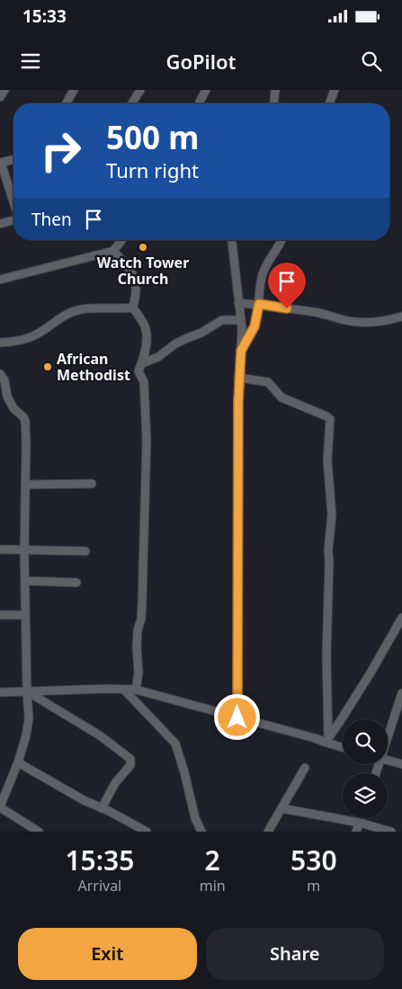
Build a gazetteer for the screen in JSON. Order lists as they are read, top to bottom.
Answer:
{
  "places": ["Watch Tower Church", "African Methodist"],
  "page": {
    "status": "15:33",
    "header": "GoPilot",
    "turn": ["500 m", "Turn right"],
    "then": "Then",
    "eta": [
      "15:35",
      "Arrival",
      "2",
      "min",
      "530",
      "m"
    ],
    "buttons": ["Exit", "Share"]
  }
}
